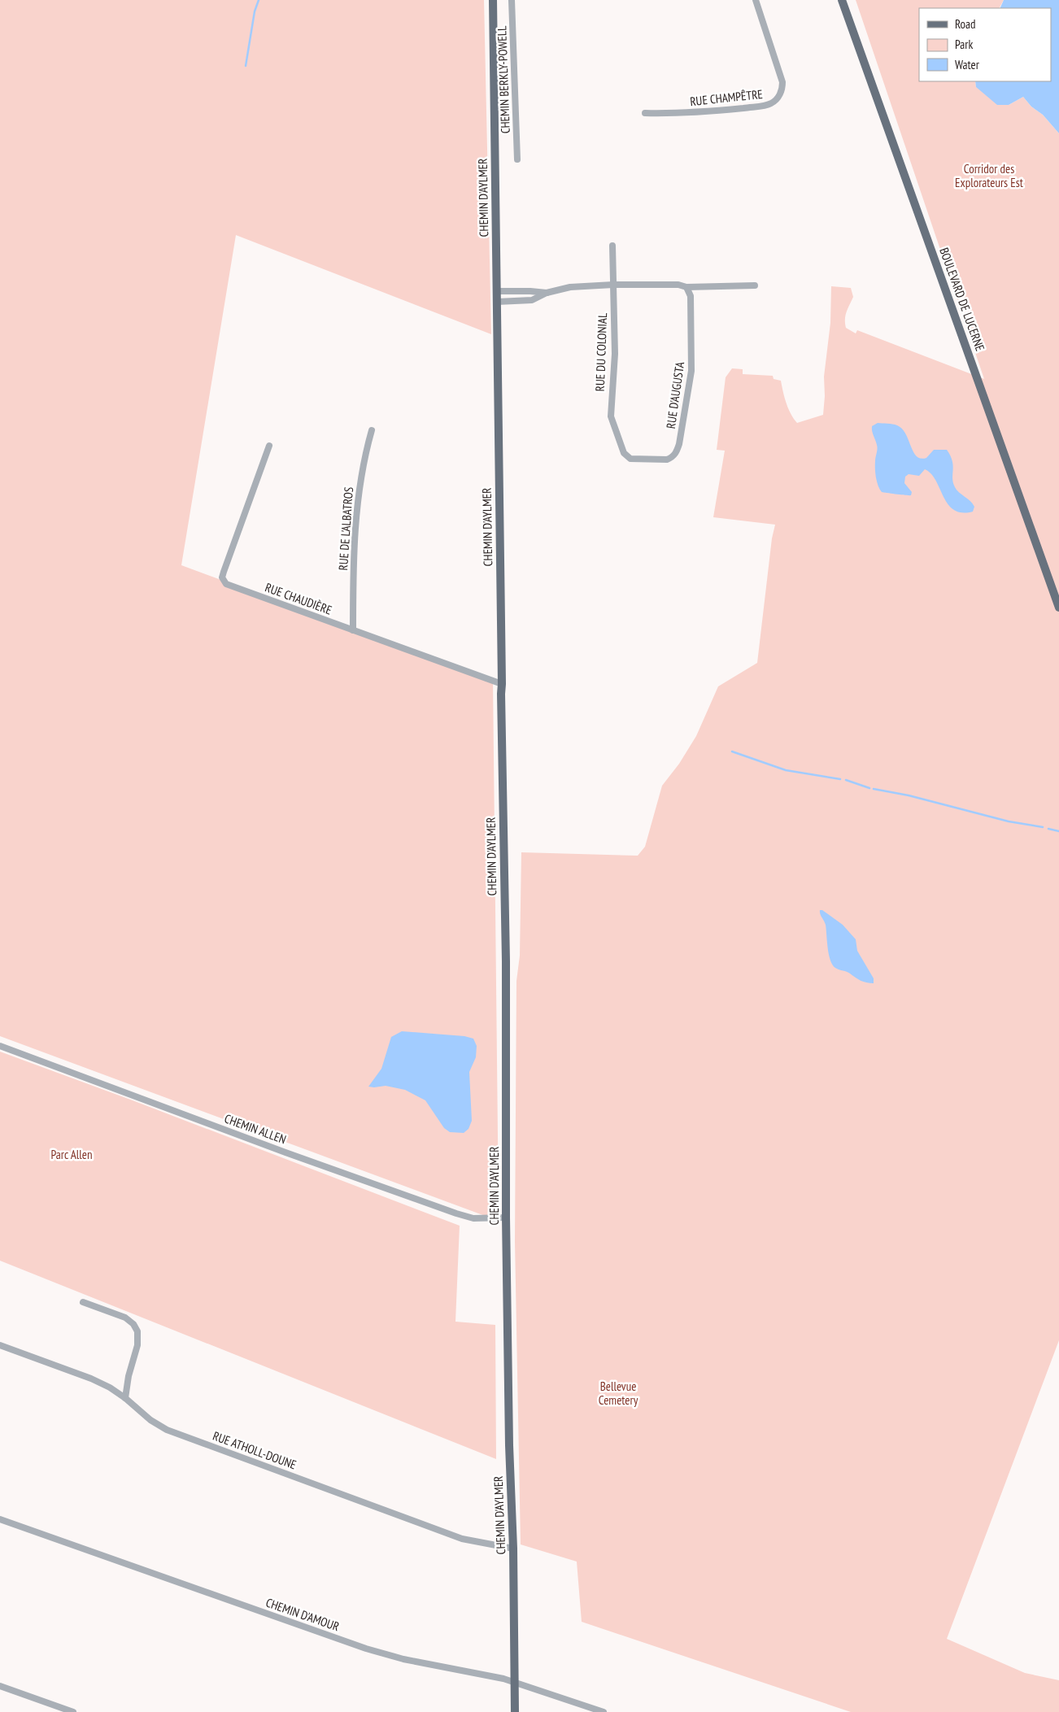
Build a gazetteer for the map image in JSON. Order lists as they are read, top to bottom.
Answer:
{
  "streets": {
    "main road": ["CHEMIN D'AYLMER", "BOULEVARD DE LUCERNE"],
    "street": [
      "CHEMIN BERKLY-POWELL",
      "RUE CHAMPÊTRE",
      "RUE DU COLONIAL",
      "RUE D'AUGUSTA",
      "RUE DE L'ALBATROS",
      "RUE CHAUDIÈRE",
      "CHEMIN ALLEN",
      "RUE ATHOLL-DOUNE",
      "CHEMIN D'AMOUR"
    ]
  },
  "crossings": [
    ["CHEMIN D'AYLMER", "RUE CHAUDIÈRE"],
    ["CHEMIN D'AYLMER", "CHEMIN ALLEN"],
    ["CHEMIN D'AYLMER", "RUE ATHOLL-DOUNE"],
    ["CHEMIN D'AYLMER", "CHEMIN D'AMOUR"],
    ["RUE DU COLONIAL", "RUE D'AUGUSTA"],
    ["RUE DE L'ALBATROS", "RUE CHAUDIÈRE"]
  ],
  "parks": ["Corridor des Explorateurs Est", "Parc Allen", "Bellevue Cemetery"],
  "legend": ["Road", "Park", "Water"]
}
